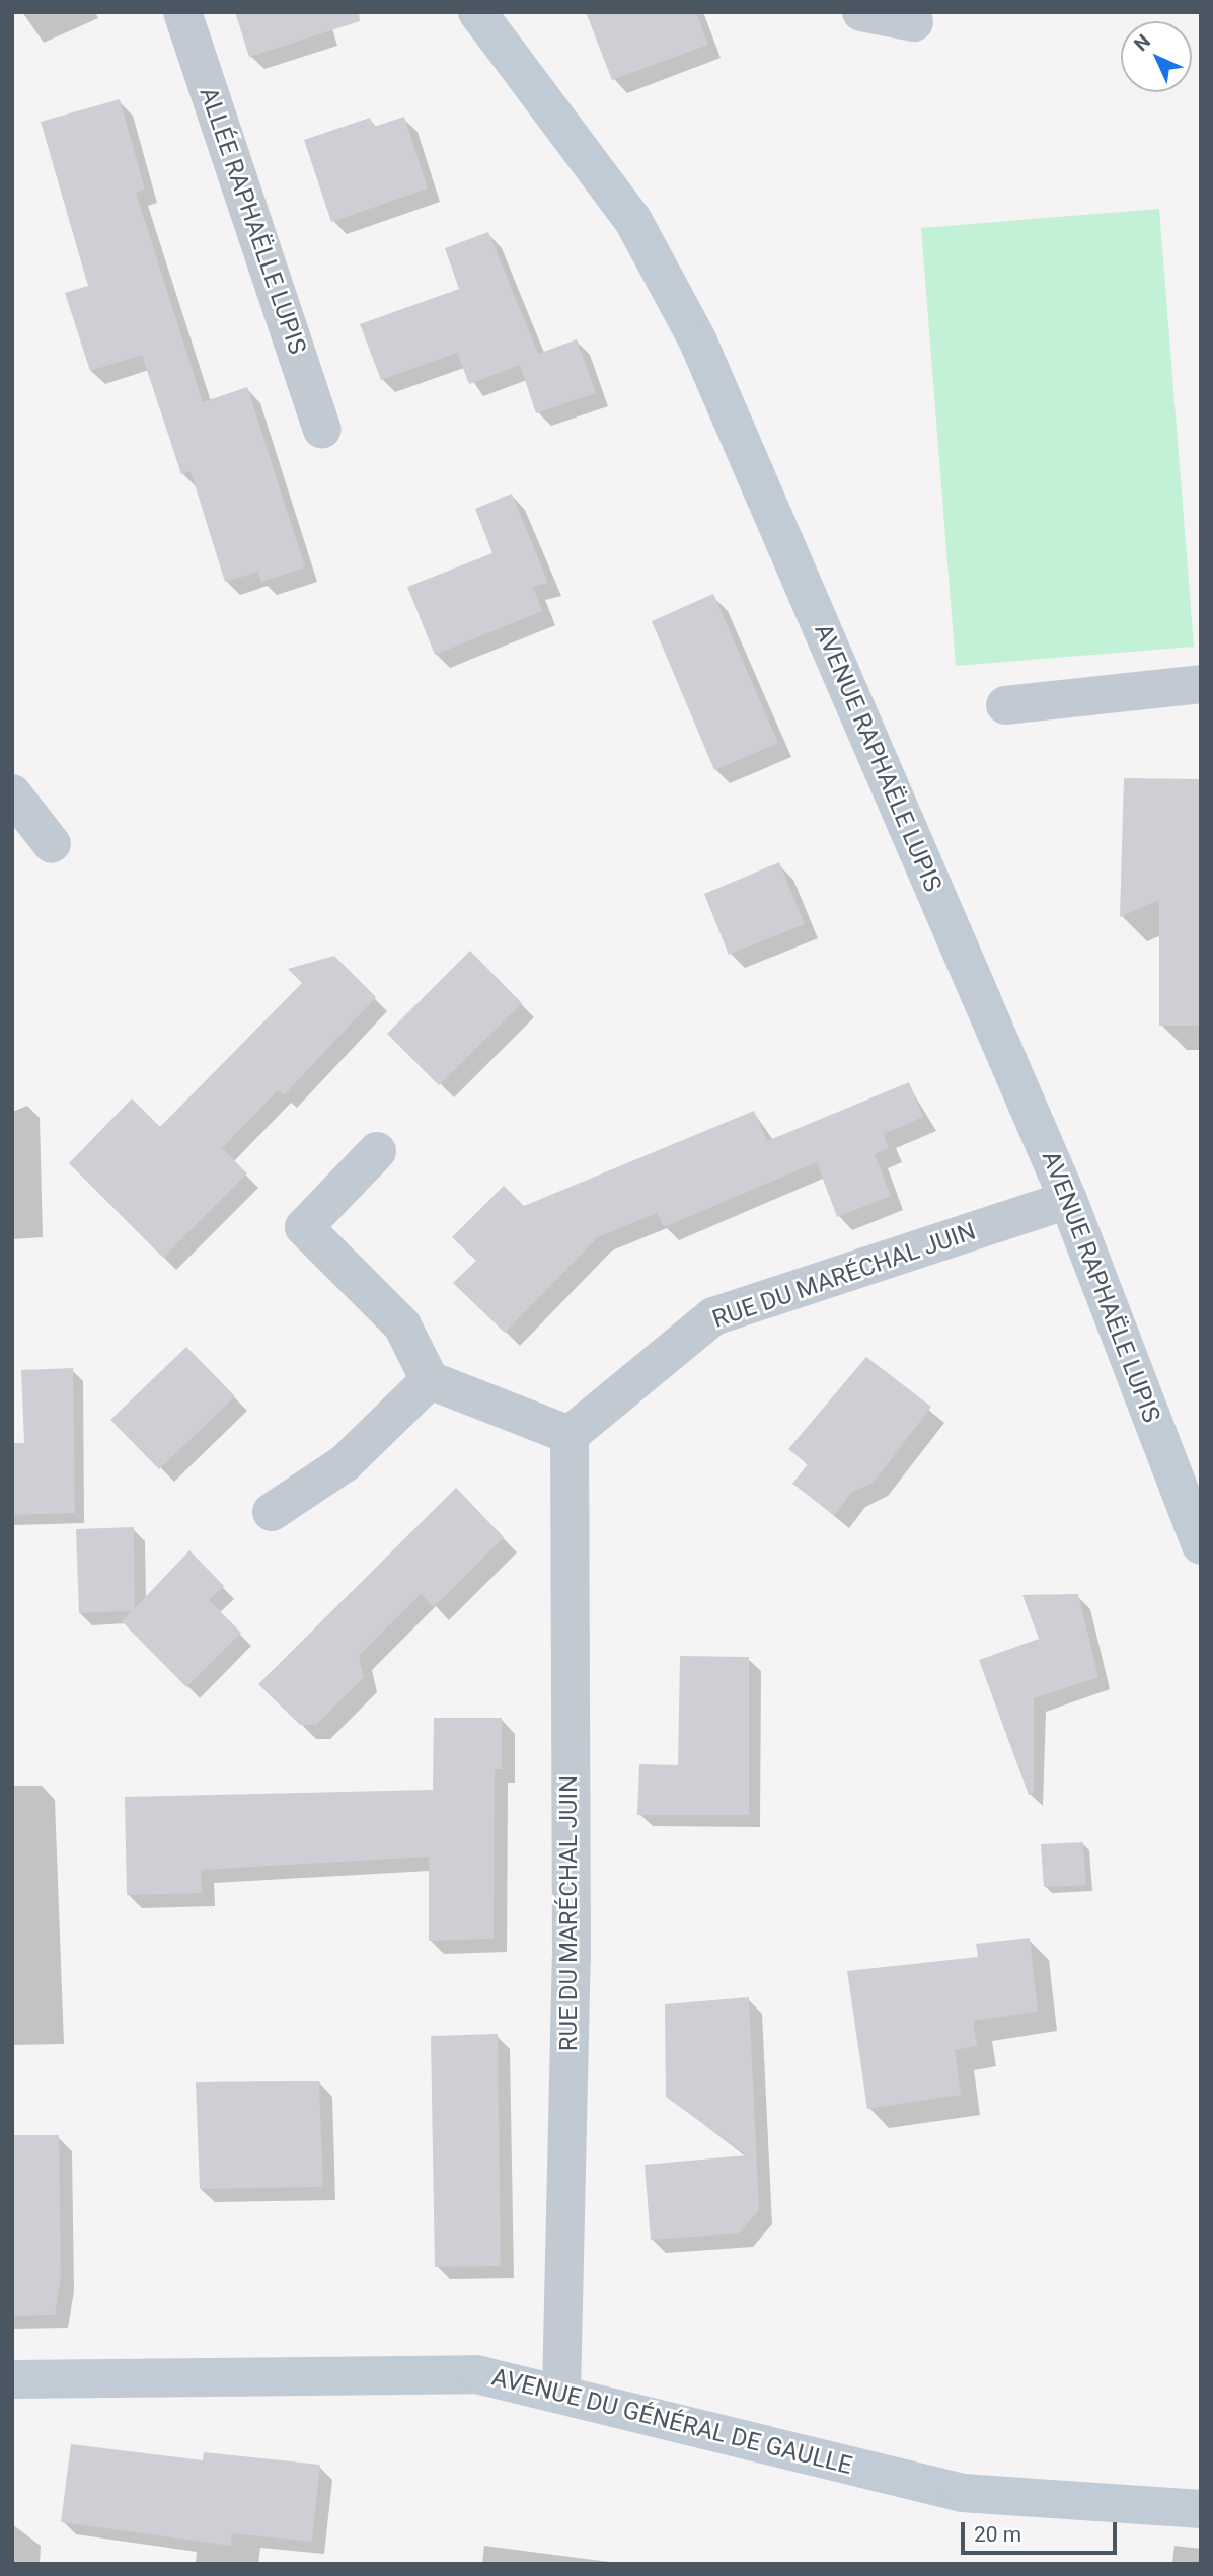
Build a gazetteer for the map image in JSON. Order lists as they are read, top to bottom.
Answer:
{
  "streets": {
    "street": [
      "ALLÉE RAPHAËLLE LUPIS",
      "AVENUE RAPHAËLE LUPIS",
      "RUE DU MARÉCHAL JUIN",
      "AVENUE DU GÉNÉRAL DE GAULLE"
    ]
  },
  "crossings": [
    ["AVENUE RAPHAËLE LUPIS", "RUE DU MARÉCHAL JUIN"],
    ["RUE DU MARÉCHAL JUIN", "AVENUE DU GÉNÉRAL DE GAULLE"]
  ],
  "scale_bar": "20 m",
  "north": "top left"
}
